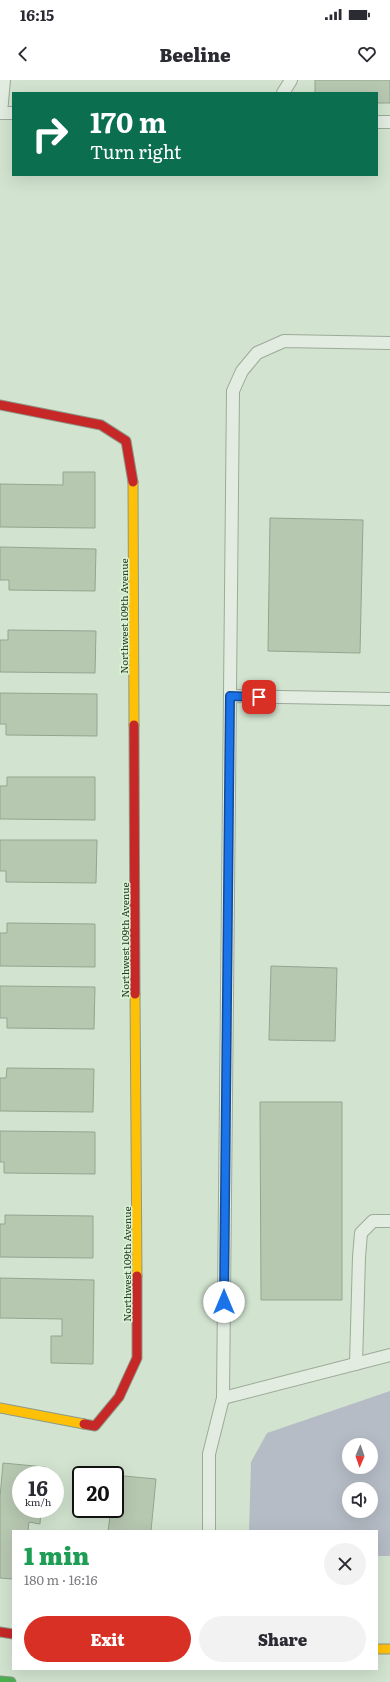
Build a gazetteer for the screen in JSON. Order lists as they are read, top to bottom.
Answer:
{
  "streets": {
    "street": ["Northwest 109th Avenue"]
  },
  "north": "bottom",
  "page": {
    "status": "16:15",
    "header": "Beeline",
    "turn": ["170 m", "Turn right"],
    "speed": "16 km/h",
    "limit": "20",
    "heading": ["1 min", "180 m · 16:16"],
    "buttons": ["Exit", "Share"]
  }
}
